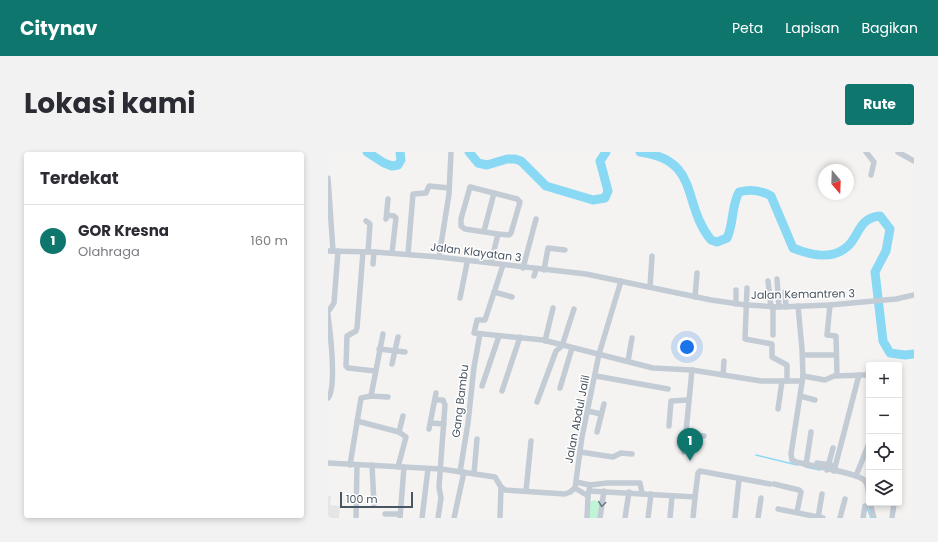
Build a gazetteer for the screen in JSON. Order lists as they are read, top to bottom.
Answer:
{
  "streets": {
    "street": [
      "Jalan Klayatan 3",
      "Jalan Kemantren 3",
      "Gang Bambu",
      "Jalan Abdul Jalil"
    ]
  },
  "crossings": [
    ["Jalan Klayatan 3", "Jalan Kemantren 3"],
    ["Jalan Klayatan 3", "Jalan Abdul Jalil"],
    ["Jalan Kemantren 3", "Jalan Abdul Jalil"]
  ],
  "scale_bar": "100 m",
  "north": "bottom",
  "page": {
    "header": "Citynav",
    "nav": ["Peta", "Lapisan", "Bagikan"],
    "title": "Lokasi kami",
    "buttons": "Rute",
    "heading": "Terdekat",
    "list": [
      {
        "mark": "1",
        "name": "GOR Kresna",
        "note": "Olahraga",
        "value": "160 m"
      }
    ],
    "map_buttons": ["+", "−"],
    "pins": "1",
    "scale": "100 m"
  }
}
